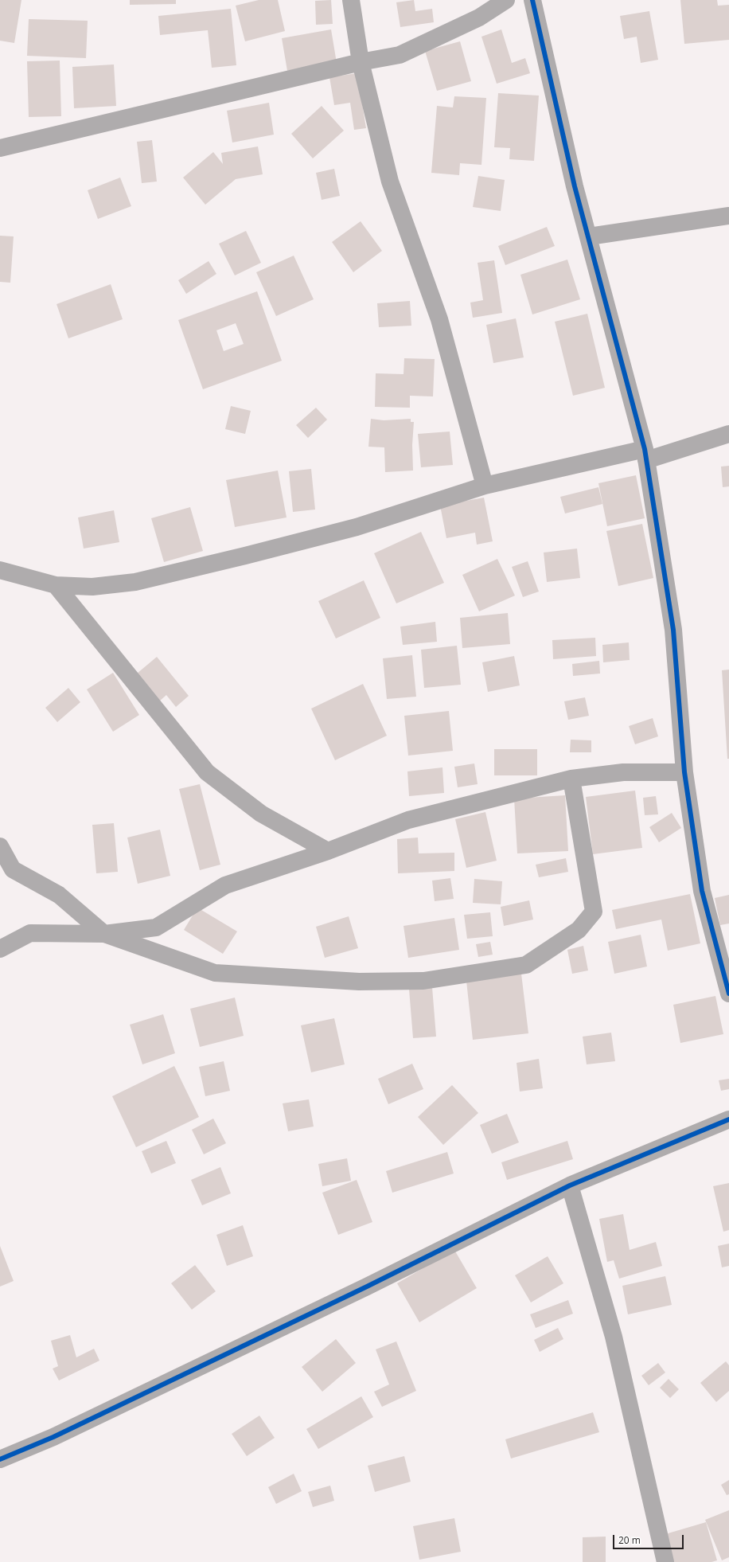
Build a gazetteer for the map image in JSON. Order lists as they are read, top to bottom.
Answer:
{
  "scale_bar": "20 m"
}
